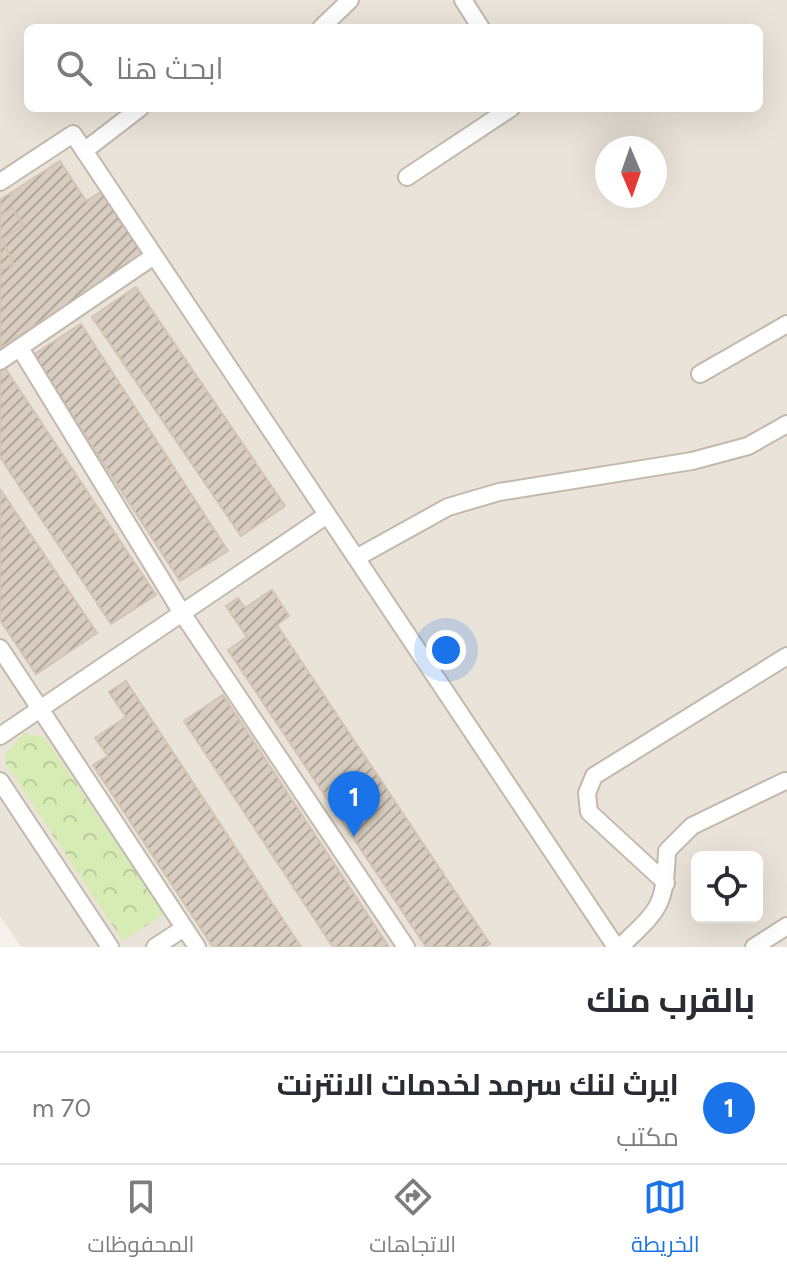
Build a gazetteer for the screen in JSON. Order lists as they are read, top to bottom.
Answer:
{
  "north": "bottom",
  "page": {
    "search": "ابحث هنا",
    "pins": "1",
    "heading": "بالقرب منك",
    "list": [
      {
        "mark": "1",
        "name": "ايرث لنك سرمد لخدمات الانترنت",
        "note": "مكتب",
        "value": "70 m"
      }
    ],
    "nav": ["الخريطة", "الاتجاهات", "المحفوظات"]
  }
}
